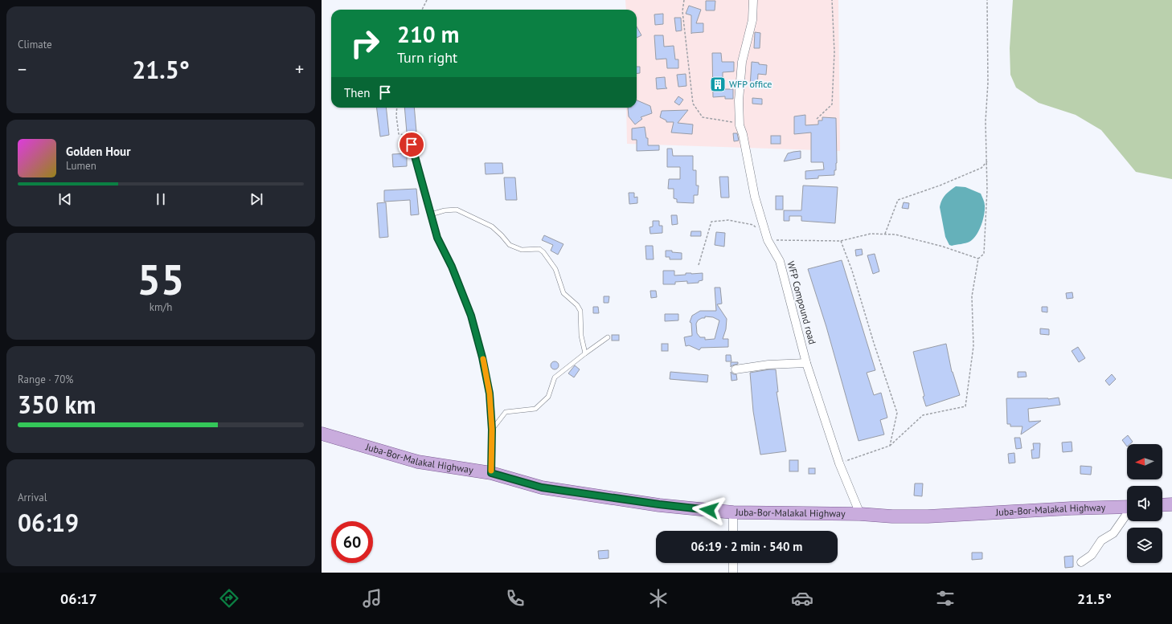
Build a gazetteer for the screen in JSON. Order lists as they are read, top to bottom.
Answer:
{
  "streets": {
    "main road": ["Juba-Bor-Malakal Highway"],
    "street": ["WFP Compound road"]
  },
  "crossings": [
    ["WFP Compound road", "Juba-Bor-Malakal Highway"]
  ],
  "places": {
    "building": ["WFP office"]
  },
  "north": "left",
  "page": {
    "tile": [
      "Climate",
      ["55", "km/h"],
      ["Range · 70%", "350 km"],
      ["Arrival", "06:19"]
    ],
    "turn": ["210 m", "Turn right"],
    "heat": ["−", "21.5°", "+"],
    "then": "Then",
    "song": ["Golden Hour", "Lumen"],
    "limit": "60",
    "trip": "06:19 · 2 min · 540 m",
    "tabs": ["06:17", "21.5°"]
  }
}
